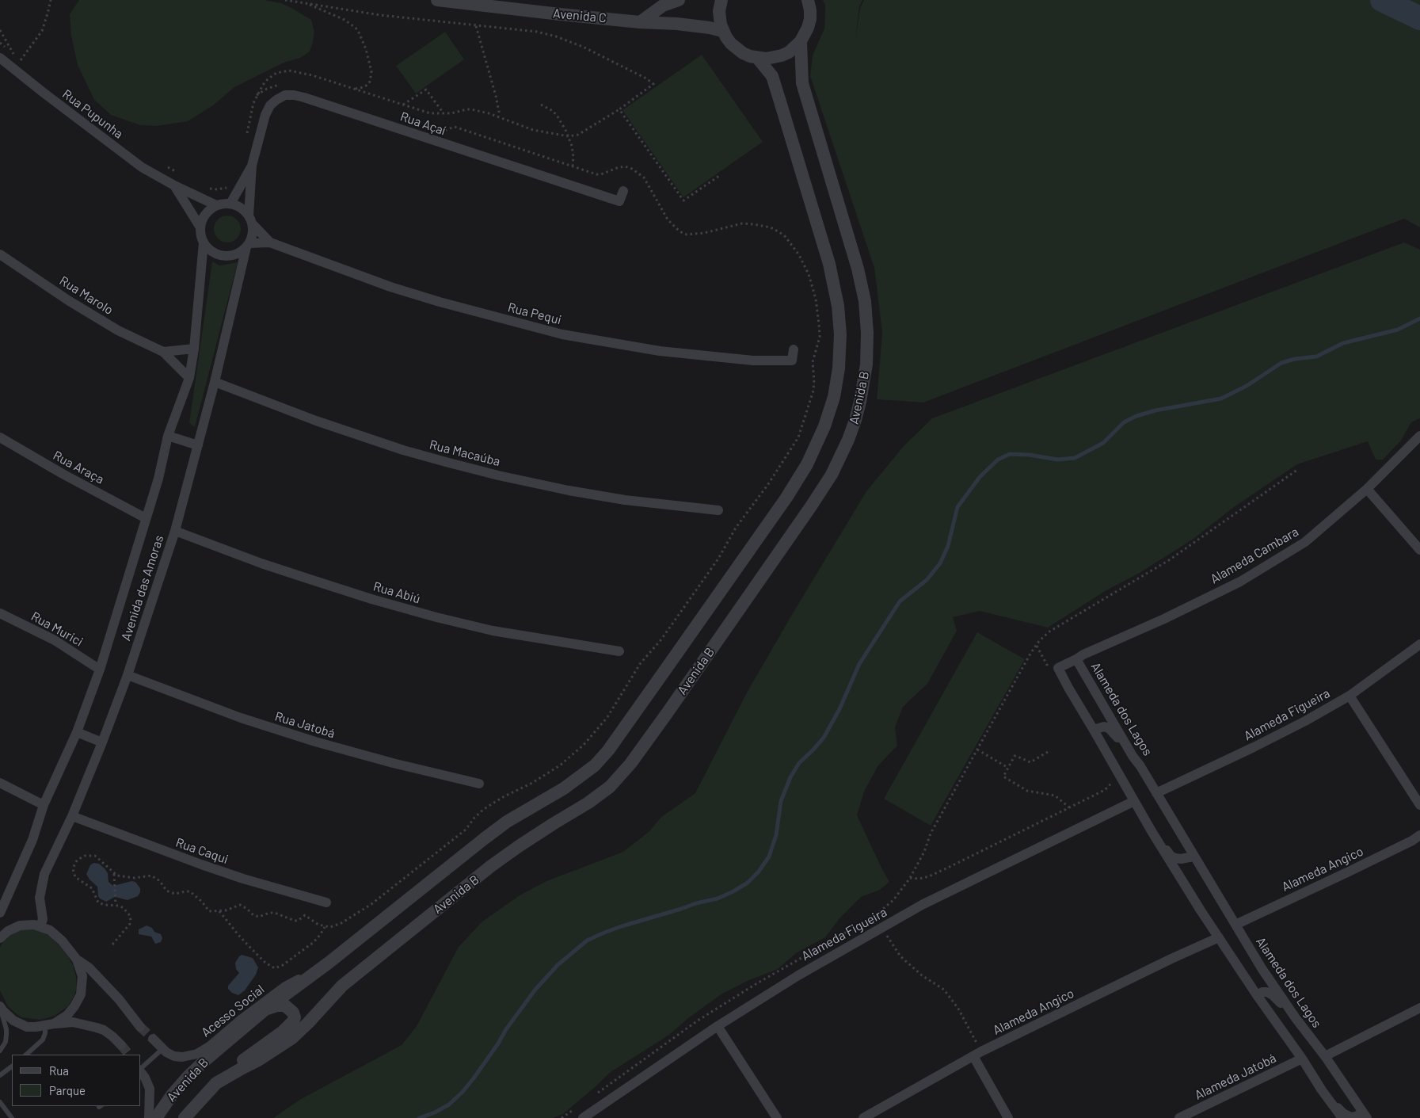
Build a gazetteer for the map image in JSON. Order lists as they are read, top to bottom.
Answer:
{
  "streets": {
    "street": [
      "Avenida C",
      "Rua Pupunha",
      "Rua Açaí",
      "Rua Marolo",
      "Rua Pequi",
      "Avenida B",
      "Rua Macaúba",
      "Rua Araça",
      "Alameda Cambara",
      "Avenida das Amoras",
      "Rua Abiú",
      "Rua Murici",
      "Alameda dos Lagos",
      "Alameda Figueira",
      "Rua Jatobá",
      "Rua Caqui",
      "Alameda Angico",
      "Acesso Social",
      "Alameda Jatobá"
    ]
  },
  "crossings": [
    ["Rua Pupunha", "Rua Açaí"],
    ["Rua Pupunha", "Rua Pequi"],
    ["Rua Pupunha", "Avenida das Amoras"],
    ["Rua Açaí", "Rua Pequi"],
    ["Rua Açaí", "Avenida das Amoras"],
    ["Rua Marolo", "Avenida das Amoras"],
    ["Rua Pequi", "Avenida das Amoras"],
    ["Avenida B", "Acesso Social"],
    ["Rua Macaúba", "Avenida das Amoras"],
    ["Rua Araça", "Avenida das Amoras"],
    ["Alameda Cambara", "Alameda dos Lagos"],
    ["Avenida das Amoras", "Rua Abiú"],
    ["Avenida das Amoras", "Rua Murici"],
    ["Avenida das Amoras", "Rua Jatobá"],
    ["Avenida das Amoras", "Rua Caqui"],
    ["Alameda dos Lagos", "Alameda Figueira"],
    ["Alameda dos Lagos", "Alameda Angico"],
    ["Alameda dos Lagos", "Alameda Jatobá"]
  ],
  "legend": ["Rua", "Parque"]
}
